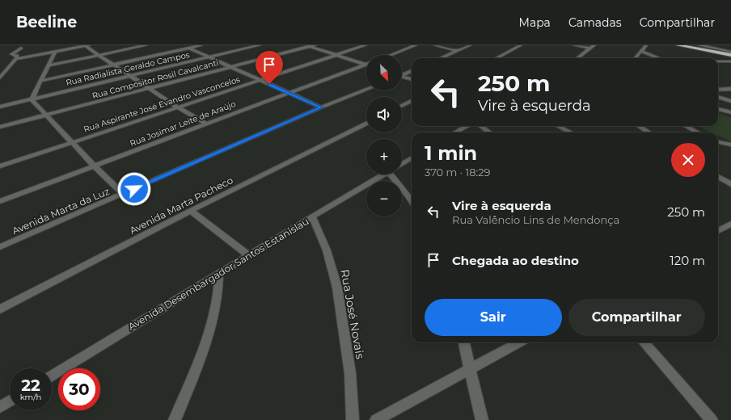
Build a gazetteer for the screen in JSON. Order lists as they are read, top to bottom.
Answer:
{
  "streets": {
    "street": [
      "Rua Radialista Geraldo Campos",
      "Rua Compositor Rosil Cavalcanti",
      "Rua Aspirante José Evandro Vasconcelos",
      "Rua Josimar Leite de Araújo",
      "Avenida Marta Pacheco",
      "Avenida Marta da Luz",
      "Avenida Desembargador Santos Estanislau",
      "Rua José Novais"
    ]
  },
  "crossings": [
    ["Avenida Desembargador Santos Estanislau", "Rua José Novais"]
  ],
  "north": "bottom right",
  "page": {
    "header": "Beeline",
    "nav": ["Mapa", "Camadas", "Compartilhar"],
    "map_buttons": ["+", "−"],
    "turn": ["250 m", "Vire à esquerda"],
    "heading": ["1 min", "370 m · 18:29"],
    "list": [
      {
        "name": "Vire à esquerda",
        "note": "Rua Valêncio Lins de Mendonça",
        "value": "250 m"
      },
      {
        "name": "Chegada ao destino",
        "value": "120 m"
      }
    ],
    "buttons": ["Sair", "Compartilhar"],
    "speed": "22 km/h",
    "limit": "30"
  }
}
